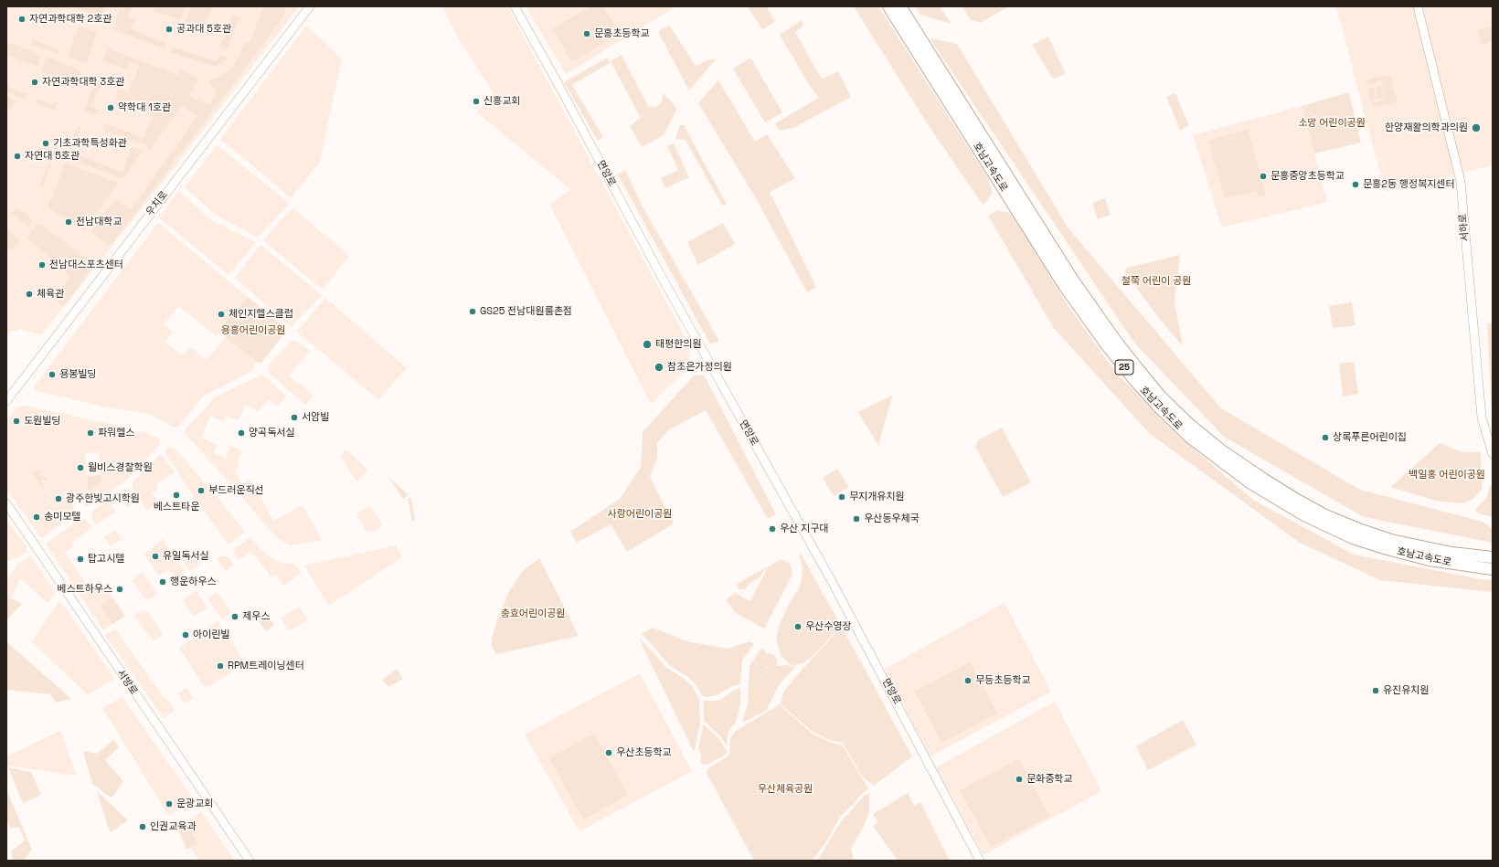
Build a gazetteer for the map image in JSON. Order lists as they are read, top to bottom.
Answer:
{
  "streets": {
    "highway": ["호남고속도로", "25"],
    "main road": [
      "면앙로",
      "우치로",
      "서하로",
      "서방로"
    ]
  },
  "parks": [
    "소망 어린이공원",
    "철쭉 어린이 공원",
    "용흥어린이공원",
    "백일홍 어린이공원",
    "사랑어린이공원",
    "충효어린이공원",
    "우산체육공원"
  ],
  "places": [
    "자연과학대학 2호관",
    "공과대 5호관",
    "문흥초등학교",
    "자연과학대학 3호관",
    "신흥교회",
    "약학대 1호관",
    "한양재활의학과의원",
    "기초과학특성화관",
    "자연대 5호관",
    "문흥중앙초등학교",
    "문흥2동 행정복지센터",
    "전남대학교",
    "전남대스포츠센터",
    "체육관",
    "GS25 전남대원룸촌점",
    "체인지헬스클럽",
    "태평한의원",
    "참조은가정의원",
    "용봉빌딩",
    "서암빌",
    "도원빌딩",
    "파워헬스",
    "양곡독서실",
    "상록푸른어린이집",
    "윌비스경찰학원",
    "부드러운직선",
    "베스트타운",
    "무지개유치원",
    "광주한빛고시학원",
    "송미모텔",
    "우산동우체국",
    "우산 지구대",
    "유일독서실",
    "탑고시텔",
    "행운하우스",
    "베스트하우스",
    "제우스",
    "우산수영장",
    "아이린빌",
    "RPM트레이닝센터",
    "무등초등학교",
    "유진유치원",
    "우산초등학교",
    "문화중학교",
    "운광교회",
    "인권교육과"
  ]
}
